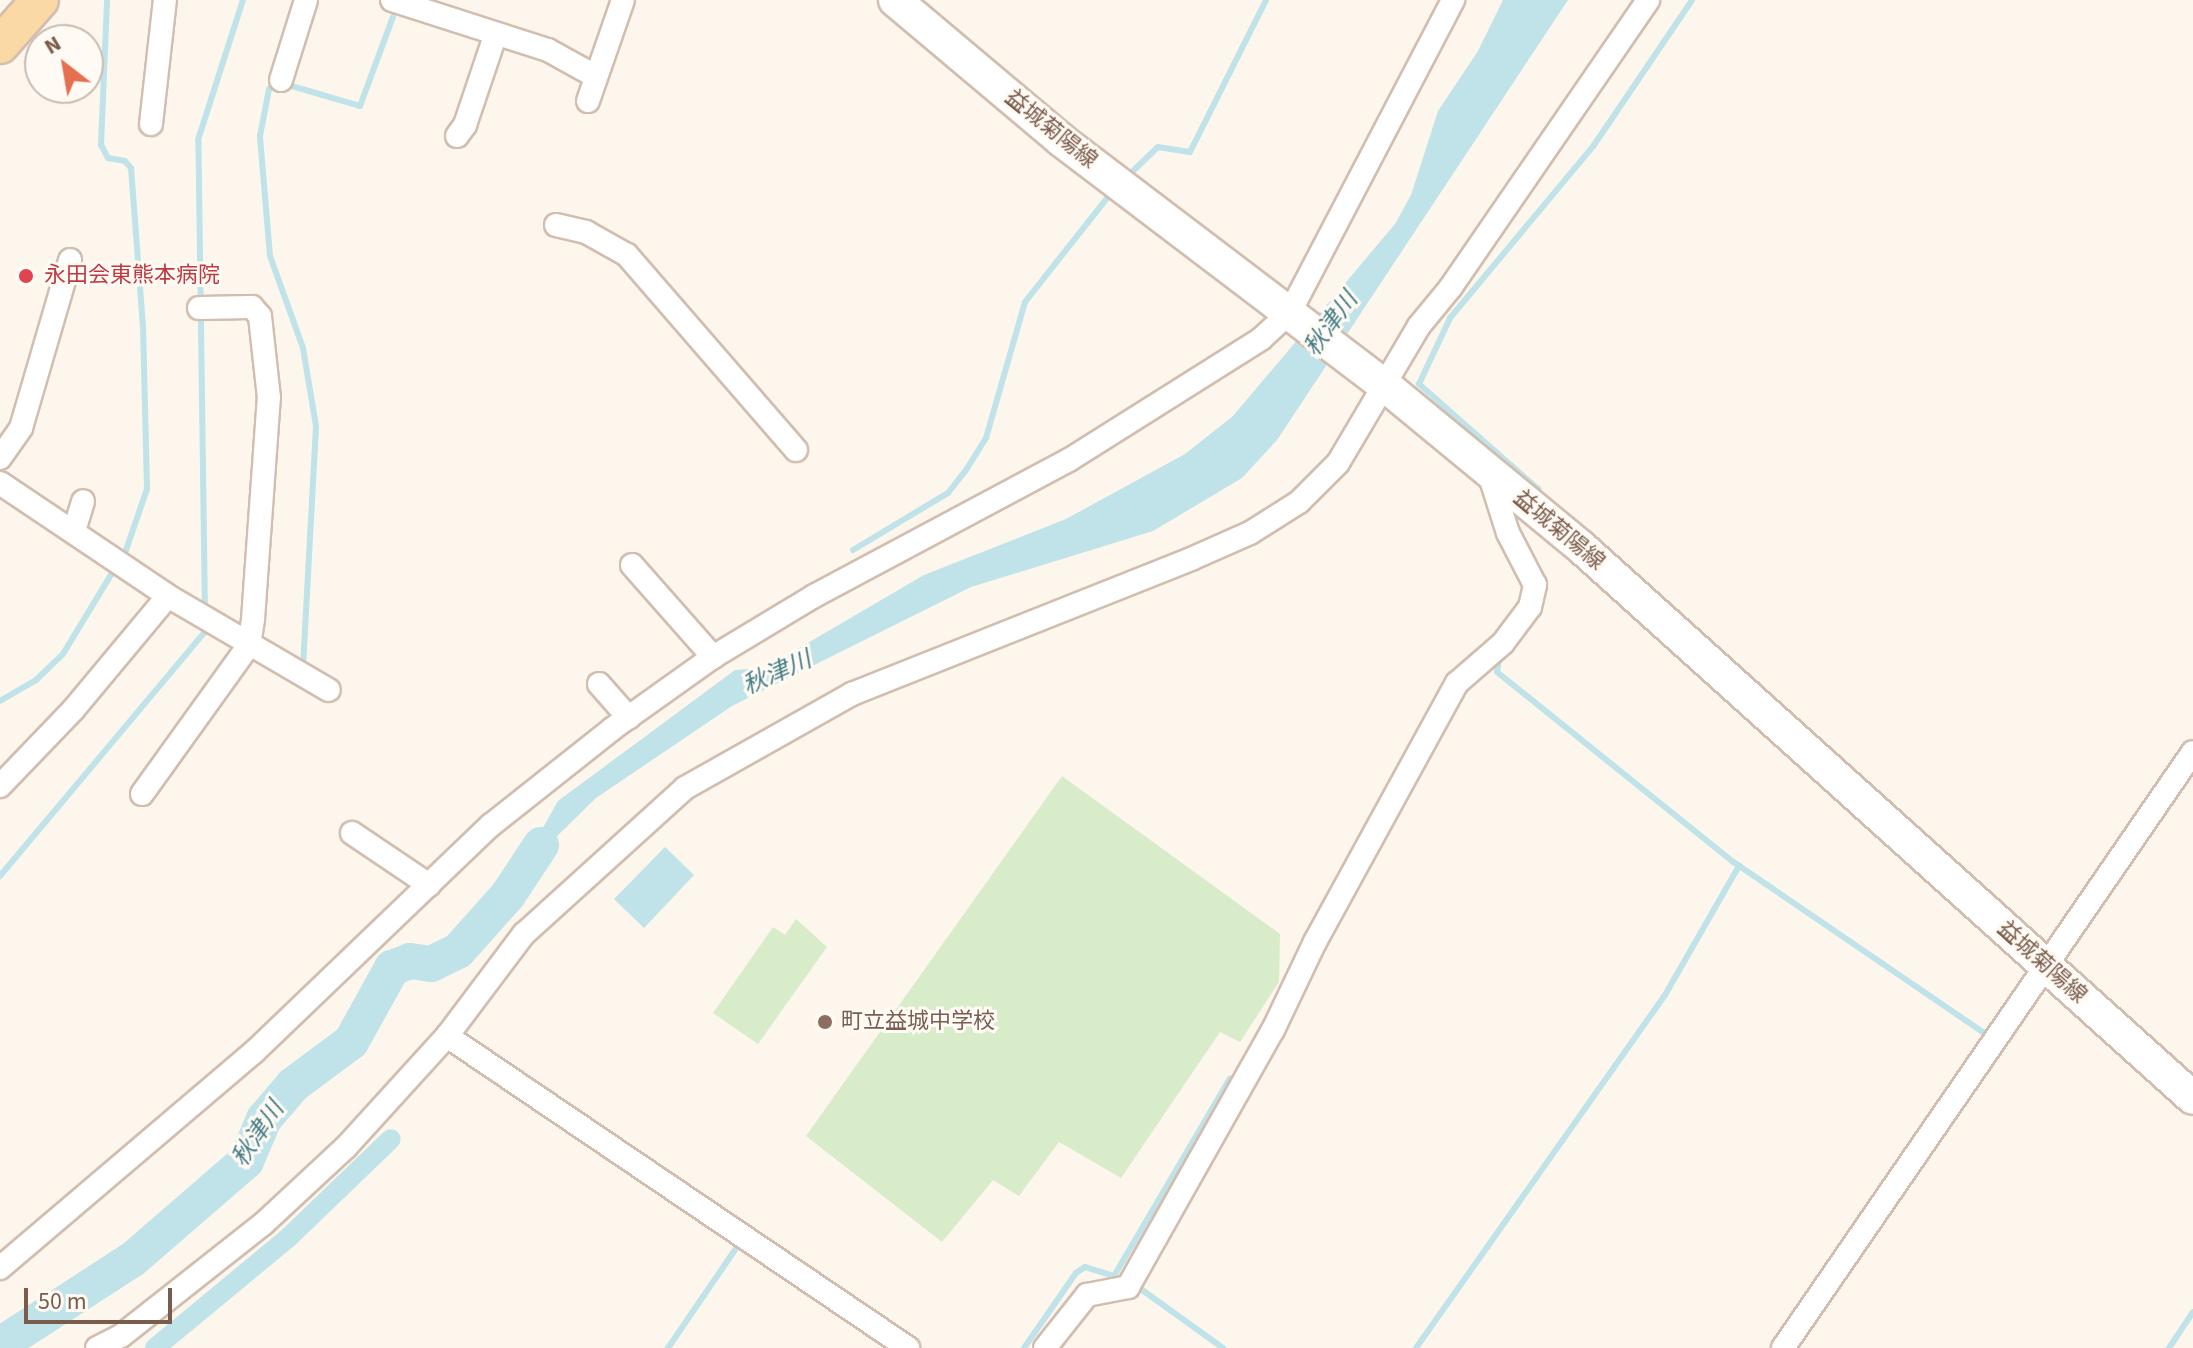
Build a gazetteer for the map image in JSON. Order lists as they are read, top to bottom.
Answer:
{
  "streets": {
    "main road": ["益城菊陽線"]
  },
  "water": ["秋津川"],
  "places": ["永田会東熊本病院", "町立益城中学校"],
  "scale_bar": "50 m",
  "north": "top left"
}
